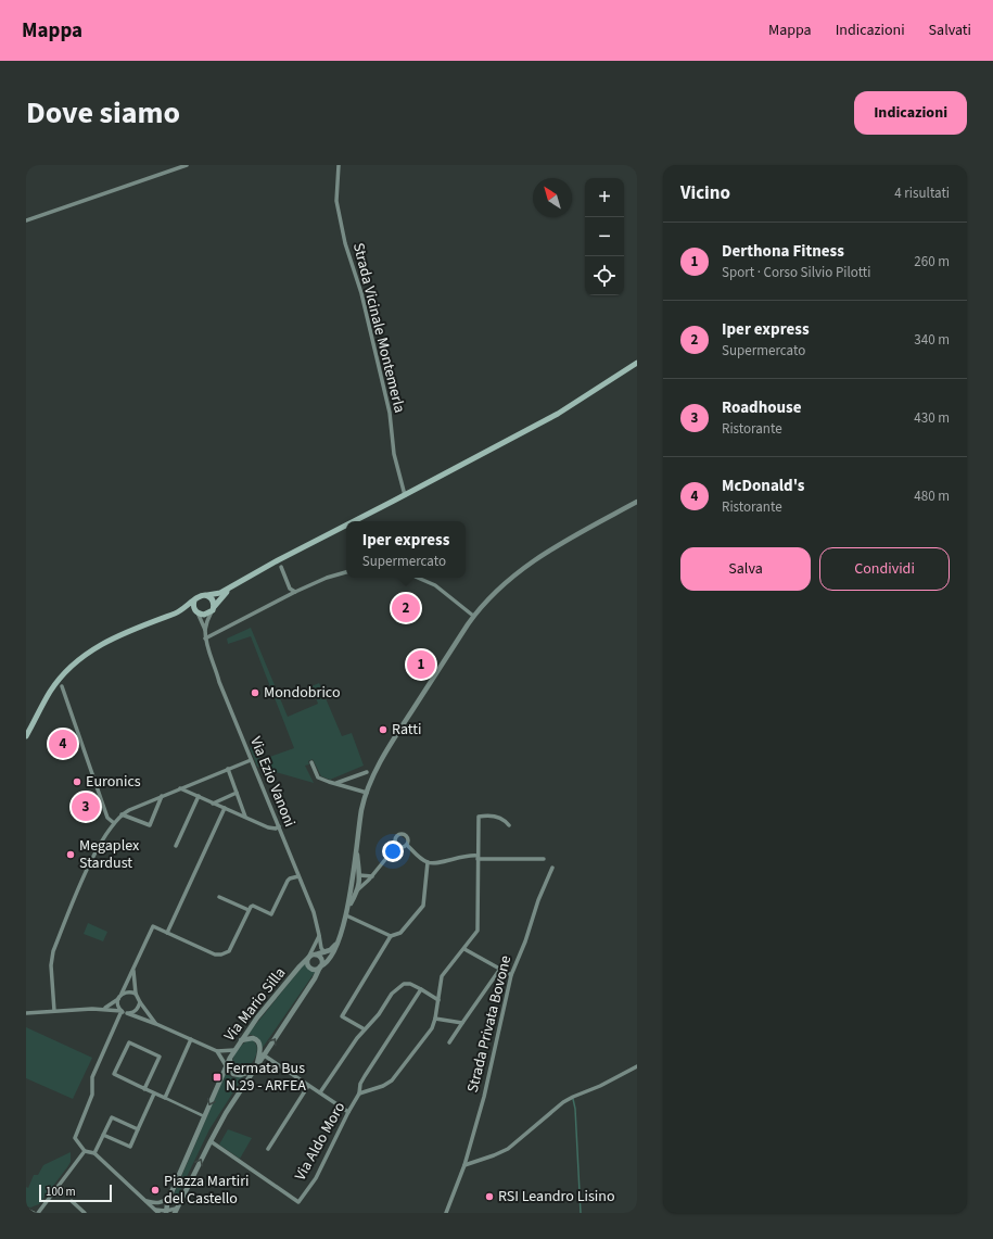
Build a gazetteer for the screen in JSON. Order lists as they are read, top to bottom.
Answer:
{
  "streets": {
    "street": [
      "Strada Vicinale Montemerla",
      "Via Ezio Vanoni",
      "Via Mario Silla",
      "Strada Privata Bovone",
      "Via Aldo Moro"
    ]
  },
  "places": {
    "other": [
      "Mondobrico",
      "Ratti",
      "Euronics",
      "Megaplex Stardust",
      "Piazza Martiri del Castello",
      "RSI Leandro Lisino"
    ],
    "transit": ["Fermata Bus N.29 - ARFEA"]
  },
  "scale_bar": "100 m",
  "north": "top left",
  "page": {
    "header": "Mappa",
    "nav": ["Mappa", "Indicazioni", "Salvati"],
    "title": "Dove siamo",
    "buttons": [
      "Indicazioni",
      ["Salva", "Condividi"]
    ],
    "heading": ["Vicino", "4 risultati"],
    "map_buttons": ["+", "−"],
    "list": [
      {
        "mark": "1",
        "name": "Derthona Fitness",
        "note": "Sport · Corso Silvio Pilotti",
        "value": "260 m"
      },
      {
        "mark": "2",
        "name": "Iper express",
        "note": "Supermercato",
        "value": "340 m"
      },
      {
        "mark": "3",
        "name": "Roadhouse",
        "note": "Ristorante",
        "value": "430 m"
      },
      {
        "mark": "4",
        "name": "McDonald's",
        "note": "Ristorante",
        "value": "480 m"
      }
    ],
    "popup": ["Iper express", "Supermercato"],
    "pins": [
      "2",
      "1",
      "4",
      "3"
    ],
    "scale": "100 m"
  }
}
